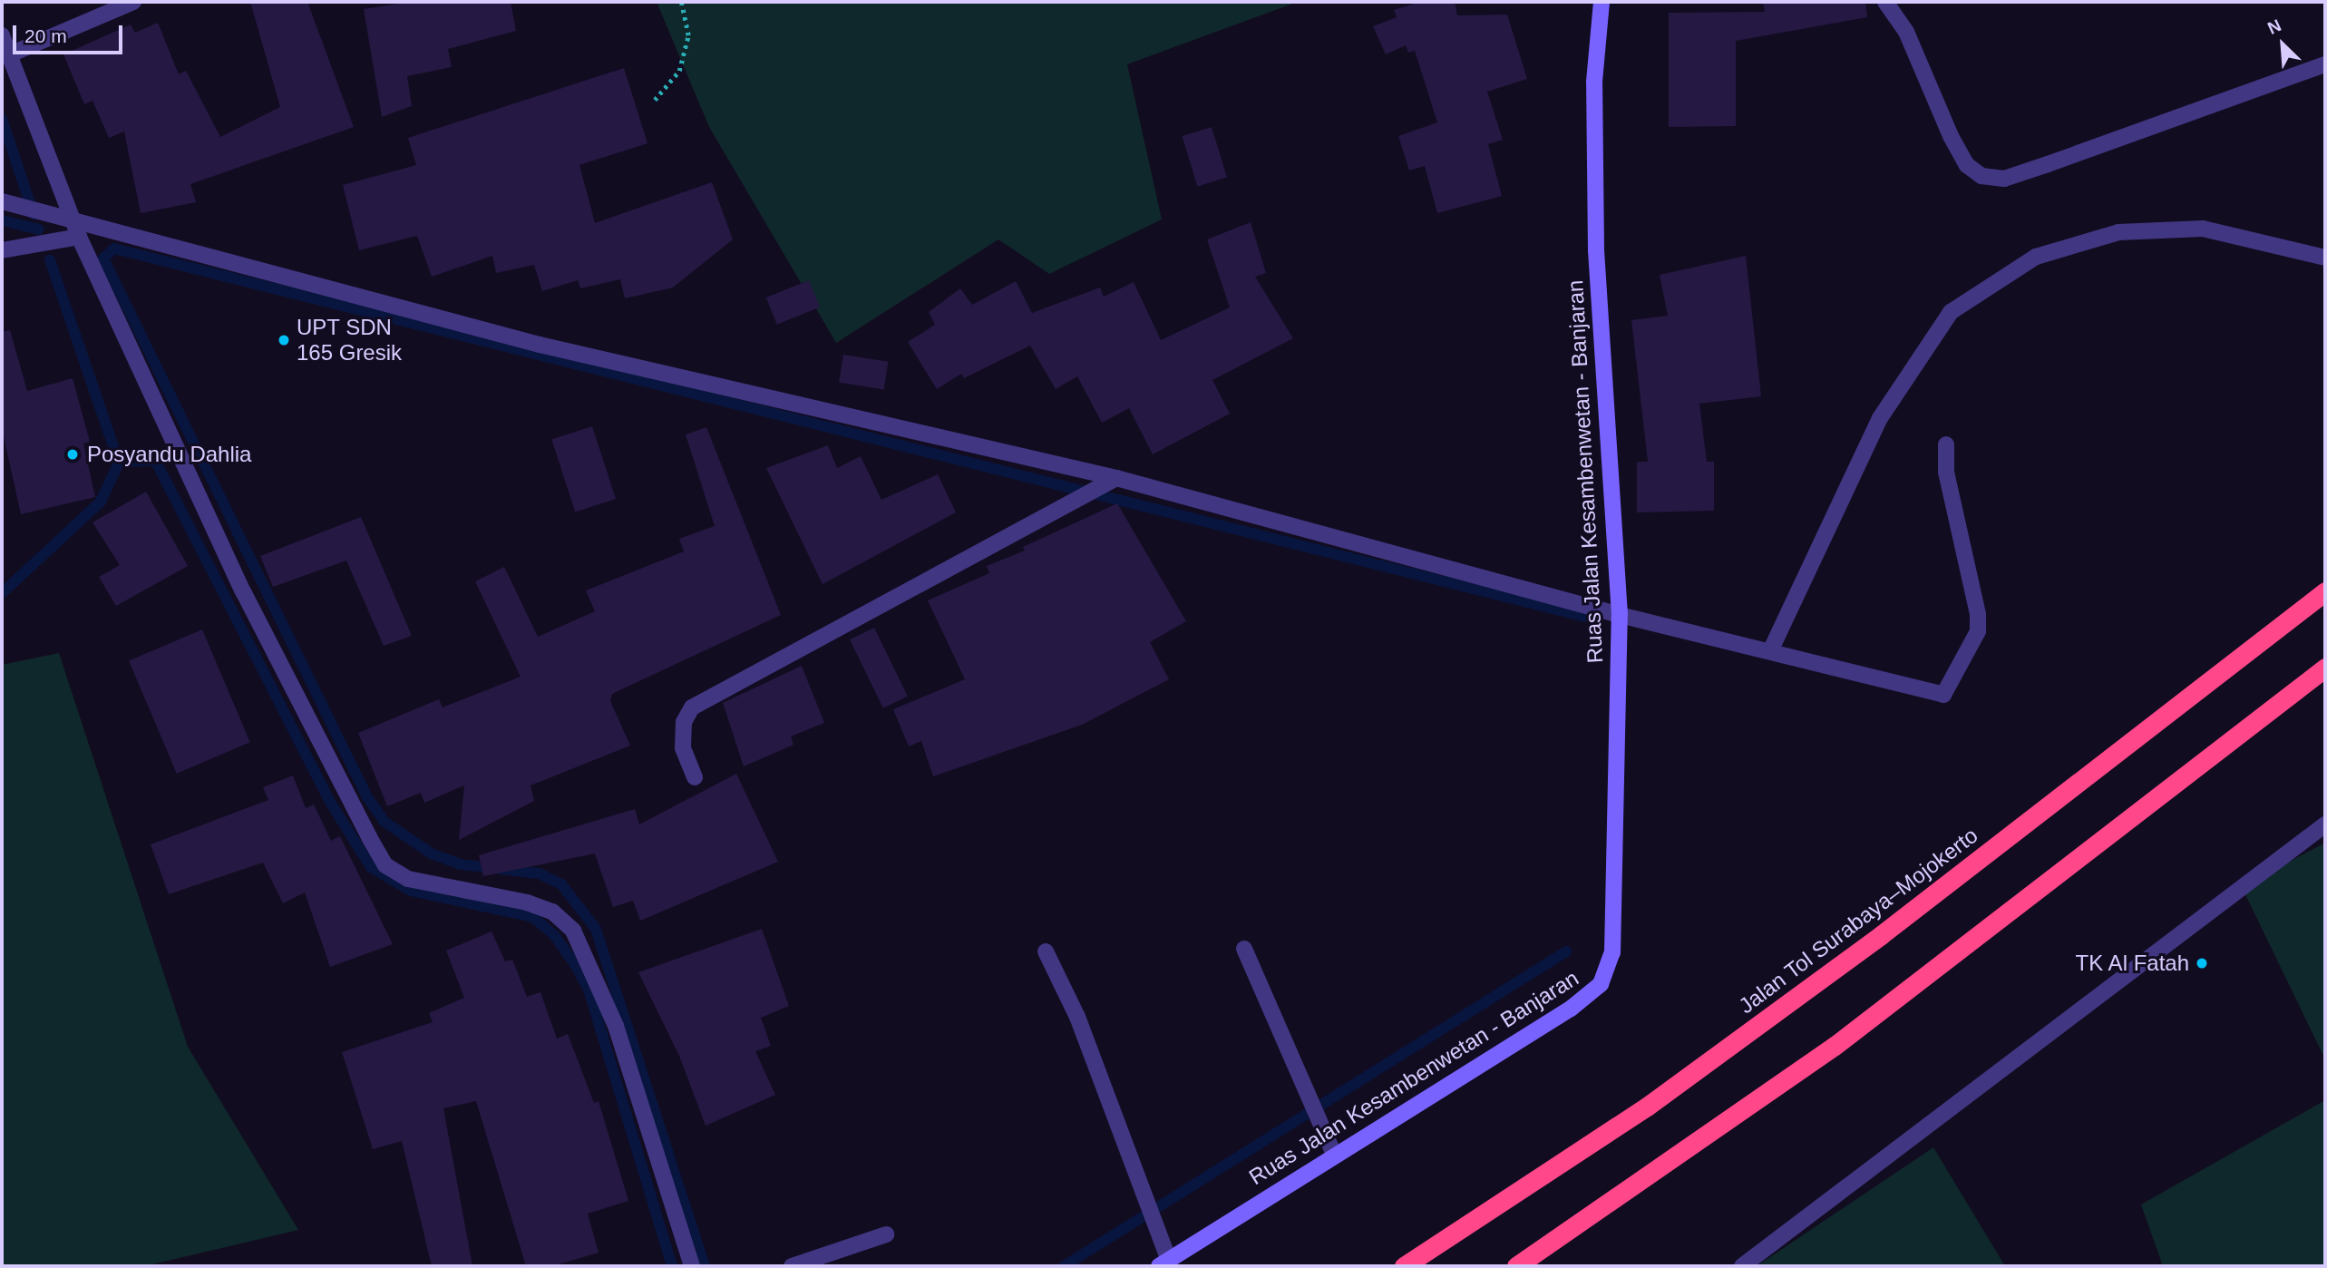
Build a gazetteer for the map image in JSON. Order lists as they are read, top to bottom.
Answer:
{
  "streets": {
    "highway": ["Jalan Tol Surabaya–Mojokerto"],
    "main road": ["Ruas Jalan Kesambenwetan - Banjaran"]
  },
  "places": ["UPT SDN 165 Gresik", "Posyandu Dahlia", "TK Al Fatah"],
  "scale_bar": "20 m",
  "north": "top left"
}
